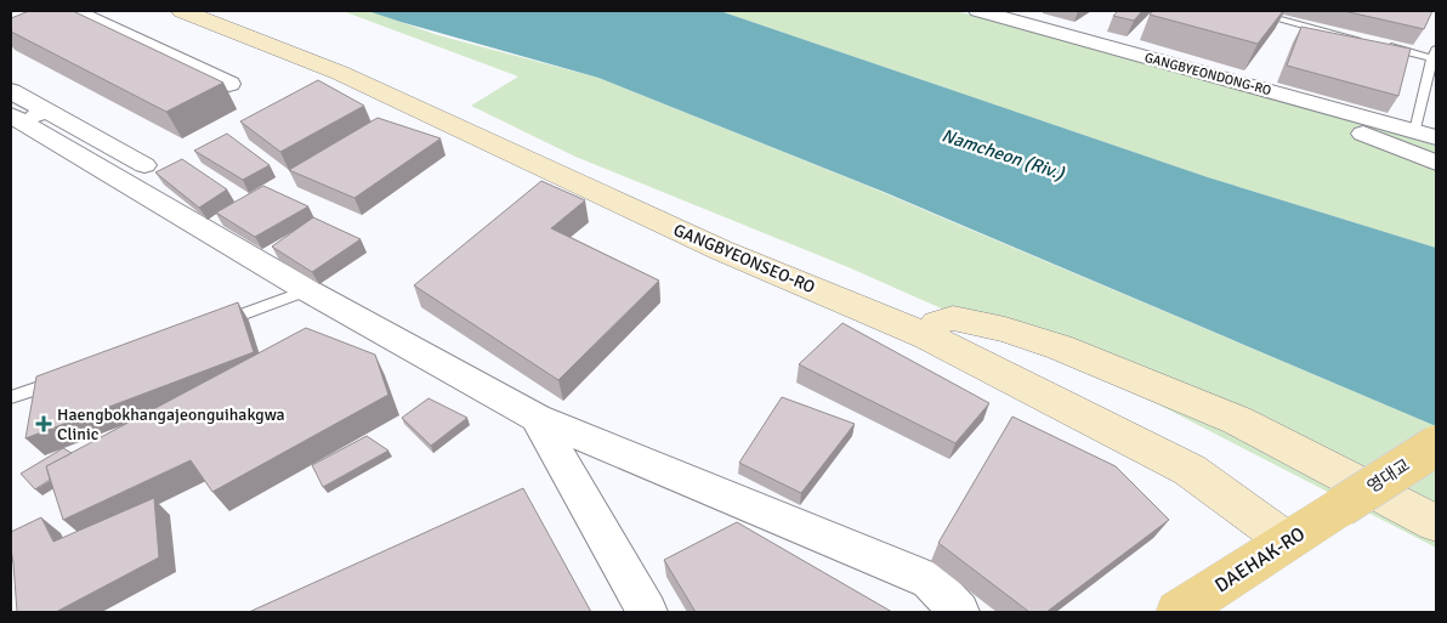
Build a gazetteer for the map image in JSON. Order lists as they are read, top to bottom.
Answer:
{
  "streets": {
    "main road": ["영대교", "DAEHAK-RO"],
    "street": ["GANGBYEONDONG-RO", "GANGBYEONSEO-RO"]
  },
  "crossings": [
    ["GANGBYEONSEO-RO", "DAEHAK-RO"],
    ["영대교", "DAEHAK-RO"]
  ],
  "water": ["Namcheon (Riv.)"],
  "places": {
    "health": ["Haengbokhangajeonguihakgwa Clinic"]
  }
}
